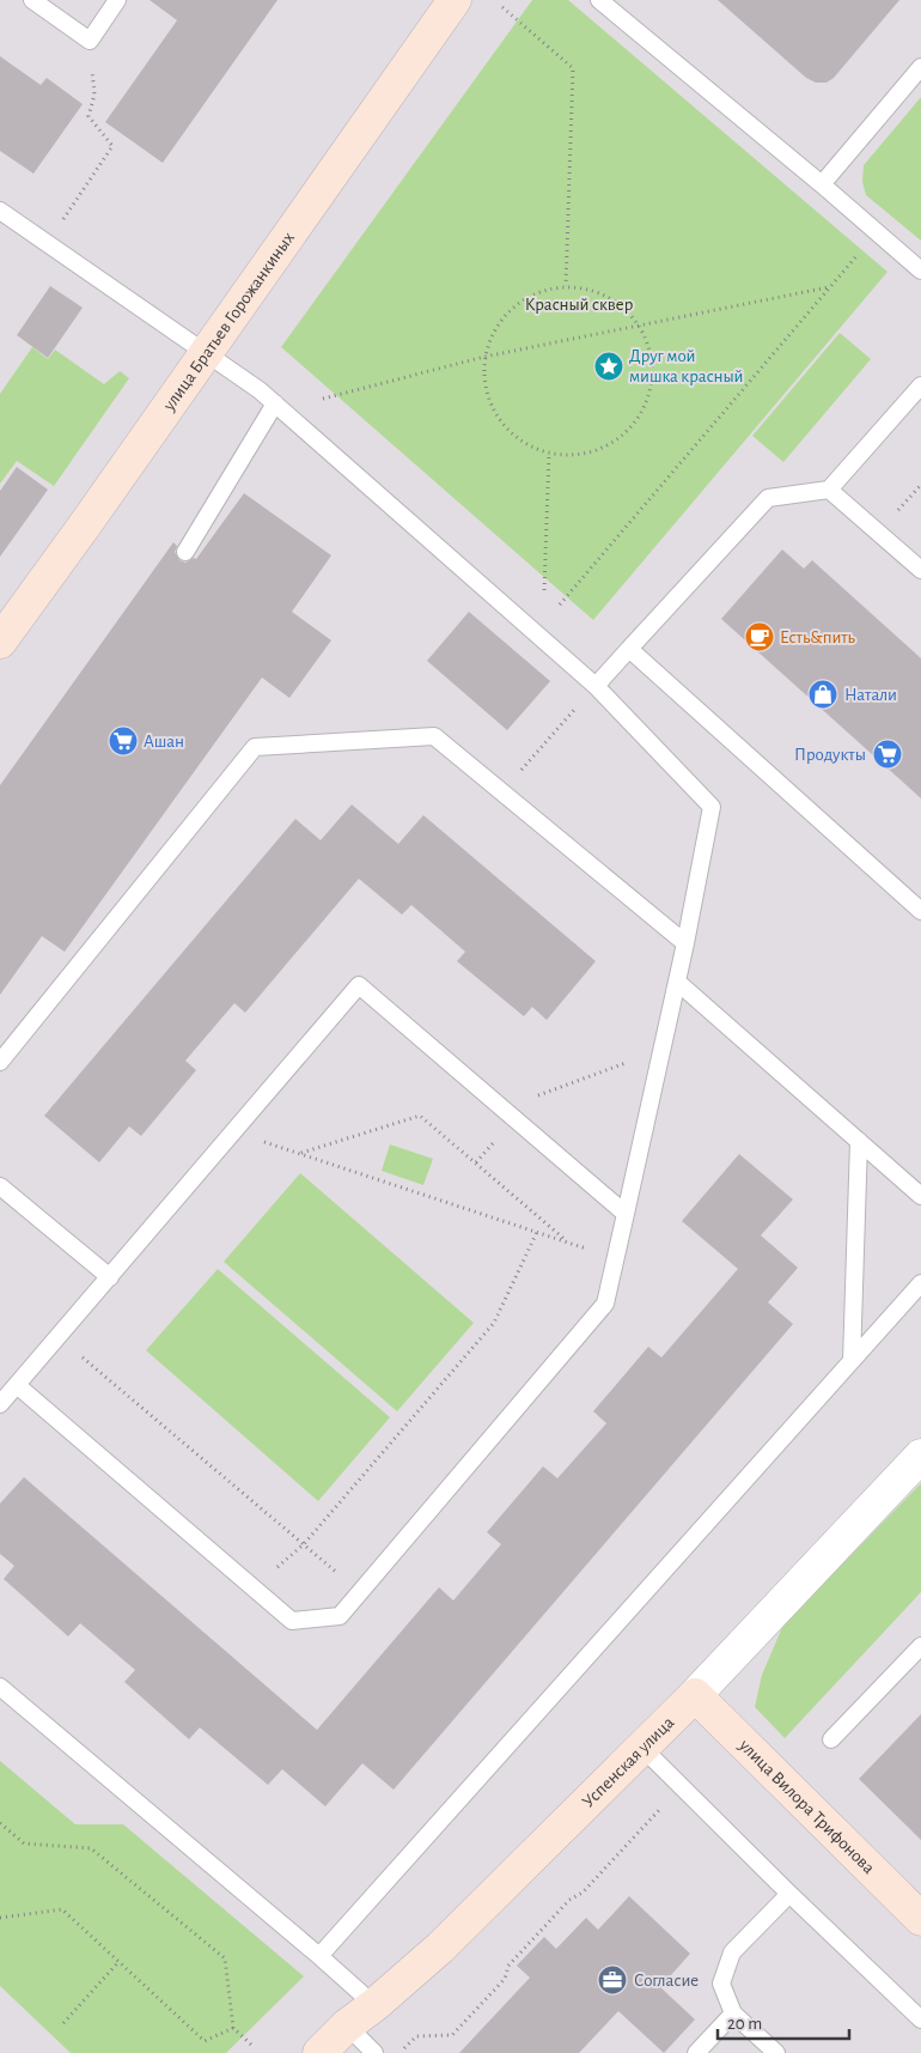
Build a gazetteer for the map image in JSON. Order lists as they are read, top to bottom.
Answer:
{
  "streets": {
    "street": ["улица Братьев Горожанкиных", "Успенская улица", "улица Вилора Трифонова"]
  },
  "crossings": [
    ["Успенская улица", "улица Вилора Трифонова"]
  ],
  "parks": ["Красный сквер"],
  "places": {
    "place": ["Друг мой мишка красный"],
    "cafe": ["Есть&пить"],
    "shop": ["Натали"],
    "supermarket": ["Ашан", "Продукты"],
    "office": ["Согласие"]
  },
  "scale_bar": "20 m"
}
